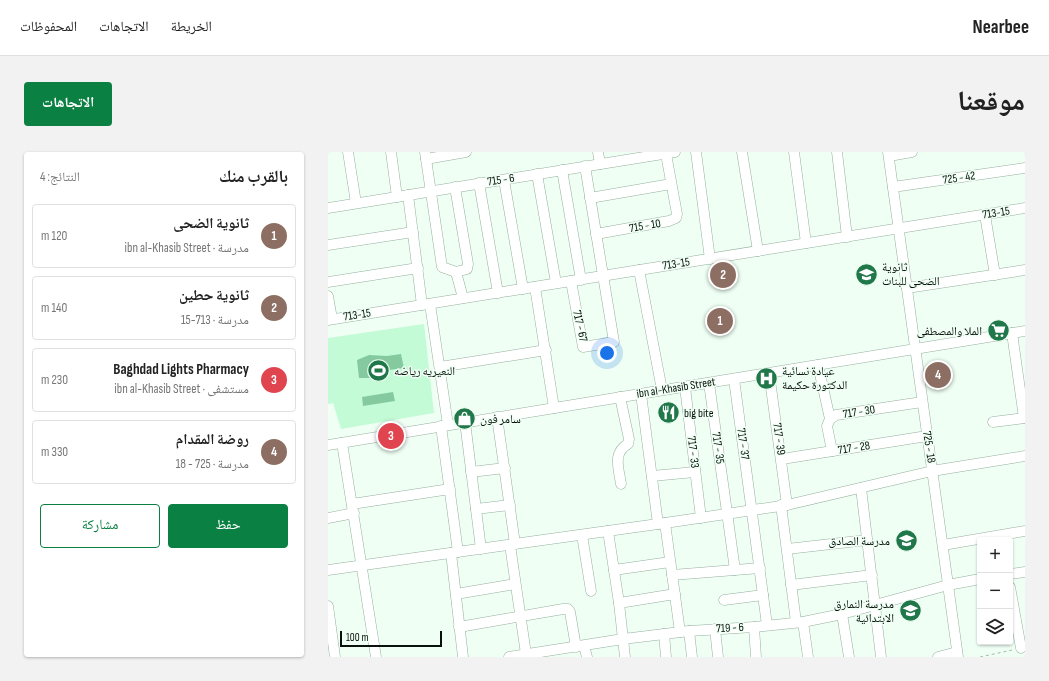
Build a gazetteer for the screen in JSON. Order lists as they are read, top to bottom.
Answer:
{
  "streets": {
    "street": [
      "725 - 42",
      "715 - 6",
      "713-15",
      "715 - 10",
      "717 - 67",
      "ibn al-Khasib Street",
      "717 - 30",
      "717 - 39",
      "717 - 37",
      "725 - 18",
      "717 - 35",
      "717 - 28",
      "717 - 33",
      "719 - 6"
    ]
  },
  "crossings": [
    ["725 - 42", "725 - 18"],
    ["715 - 6", "715 - 10"],
    ["713-15", "717 - 67"],
    ["713-15", "725 - 18"],
    ["ibn al-Khasib Street", "717 - 39"],
    ["ibn al-Khasib Street", "717 - 37"],
    ["ibn al-Khasib Street", "725 - 18"],
    ["ibn al-Khasib Street", "717 - 35"],
    ["ibn al-Khasib Street", "717 - 33"],
    ["717 - 30", "725 - 18"],
    ["717 - 30", "717 - 28"],
    ["717 - 39", "717 - 28"],
    ["717 - 39", "719 - 6"],
    ["717 - 37", "719 - 6"],
    ["725 - 18", "717 - 28"],
    ["725 - 18", "719 - 6"]
  ],
  "places": {
    "school or university": ["ثانوية الضحى للبنات", "مدرسة الصادق", "مدرسة النمارق الابتدائية"],
    "supermarket": ["الملا والمصطفى"],
    "sports": ["النعيريه رياضه"],
    "hospital": ["عيادة نسائية الدكتورة حكيمة"],
    "restaurant": ["big bite"],
    "shop": ["سامر فون"]
  },
  "scale_bar": "100 m",
  "page": {
    "header": "Nearbee",
    "nav": ["الخريطة", "الاتجاهات", "المحفوظات"],
    "title": "موقعنا",
    "buttons": [
      "الاتجاهات",
      ["حفظ", "مشاركة"]
    ],
    "heading": ["بالقرب منك", "النتائج: 4"],
    "list": [
      {
        "mark": "1",
        "name": "ثانوية الضحى",
        "note": "مدرسة · ibn al-Khasib Street",
        "value": "120 m"
      },
      {
        "mark": "2",
        "name": "ثانوية حطين",
        "note": "مدرسة · 713-15",
        "value": "140 m"
      },
      {
        "mark": "3",
        "name": "Baghdad Lights Pharmacy",
        "note": "مستشفى · ibn al-Khasib Street",
        "value": "230 m"
      },
      {
        "mark": "4",
        "name": "روضة المقدام",
        "note": "مدرسة · 725 - 18",
        "value": "330 m"
      }
    ],
    "pins": [
      "2",
      "1",
      "4",
      "3"
    ],
    "map_buttons": ["+", "−"],
    "scale": "100 m"
  }
}
